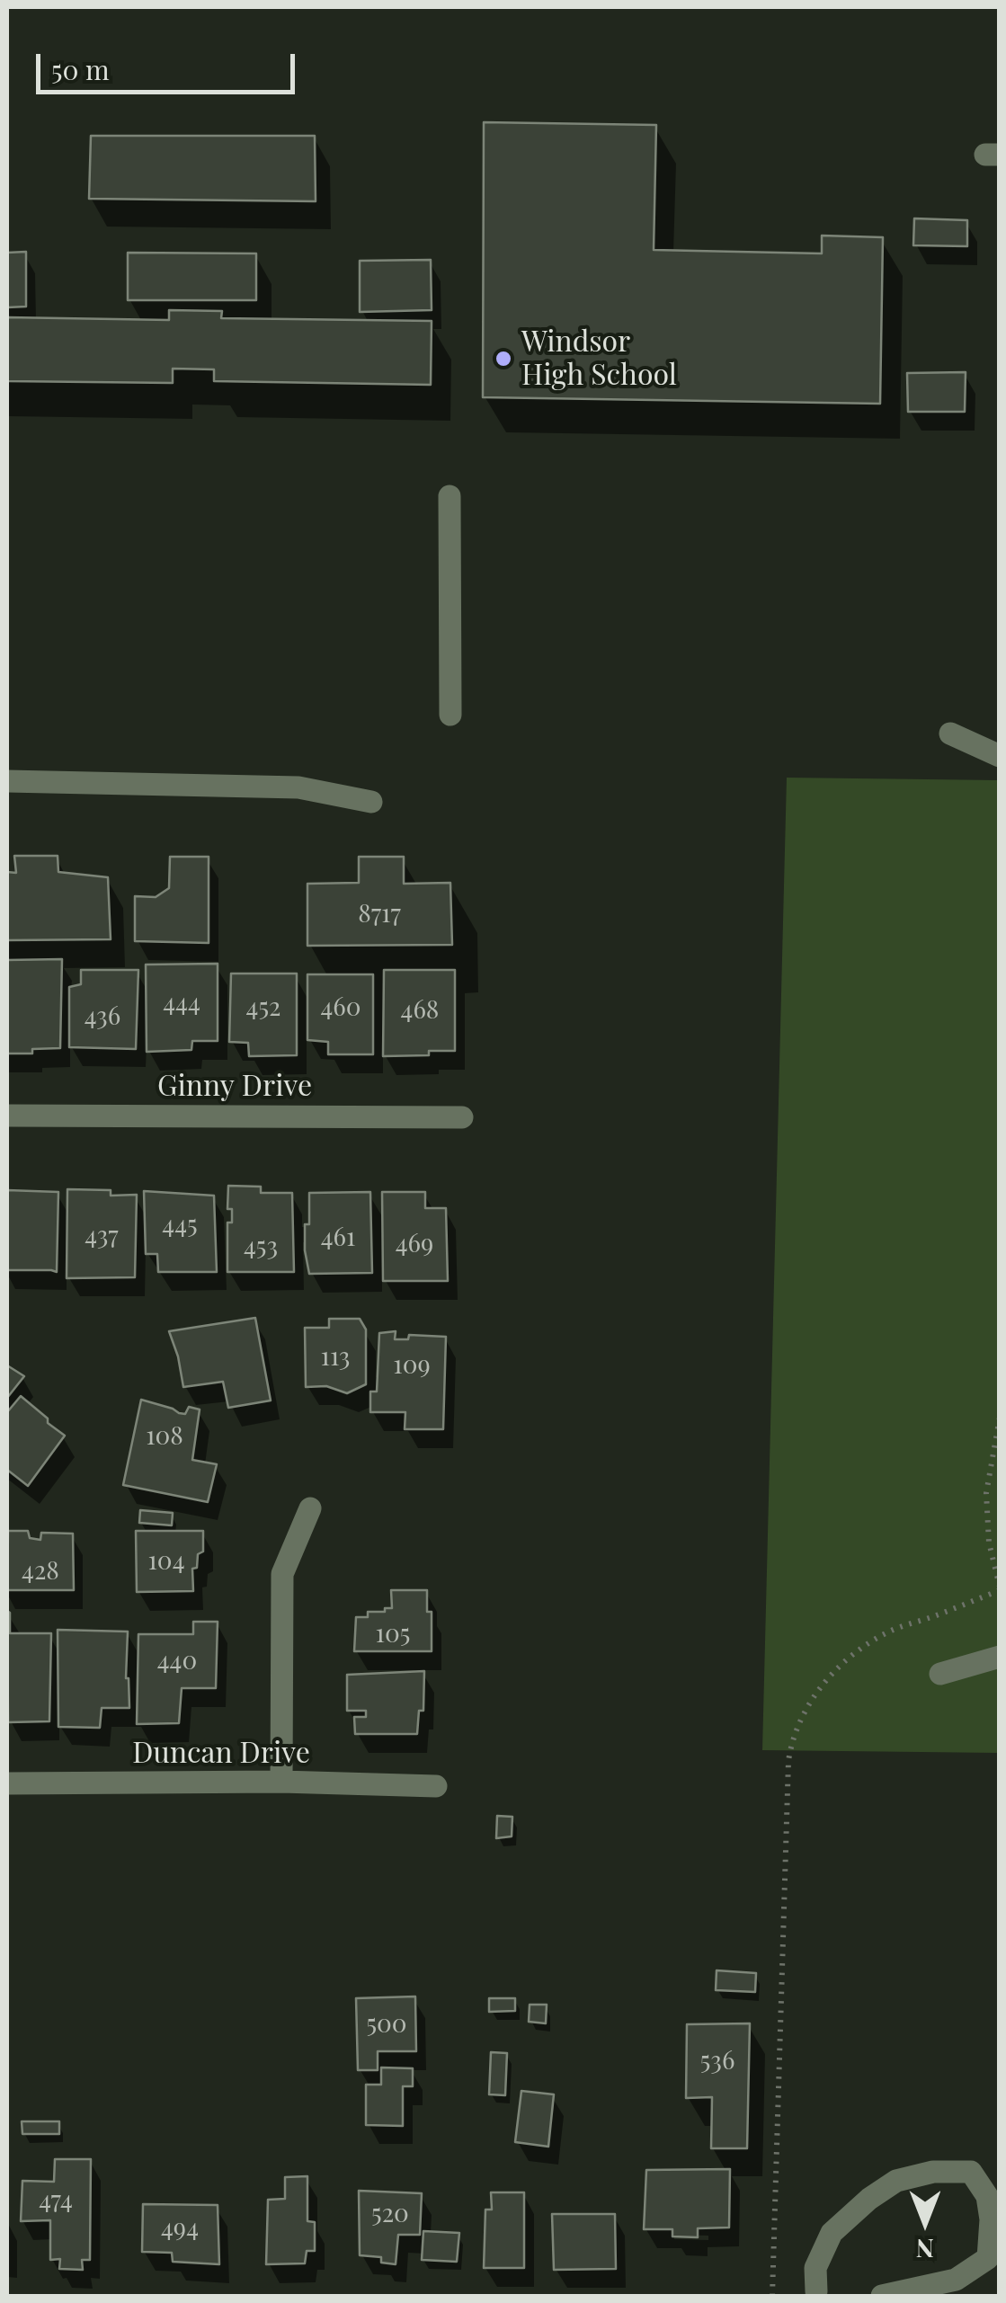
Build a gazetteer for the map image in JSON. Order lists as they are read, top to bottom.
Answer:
{
  "streets": {
    "street": ["Ginny Drive", "Duncan Drive"]
  },
  "places": ["Windsor High School"],
  "house_numbers": [
    "8717",
    "444",
    "452",
    "460",
    "468",
    "436",
    "445",
    "437",
    "461",
    "469",
    "453",
    "113",
    "109",
    "108",
    "104",
    "428",
    "105",
    "440",
    "500",
    "536",
    "474",
    "520",
    "494"
  ],
  "scale_bar": "50 m",
  "north": "bottom"
}
